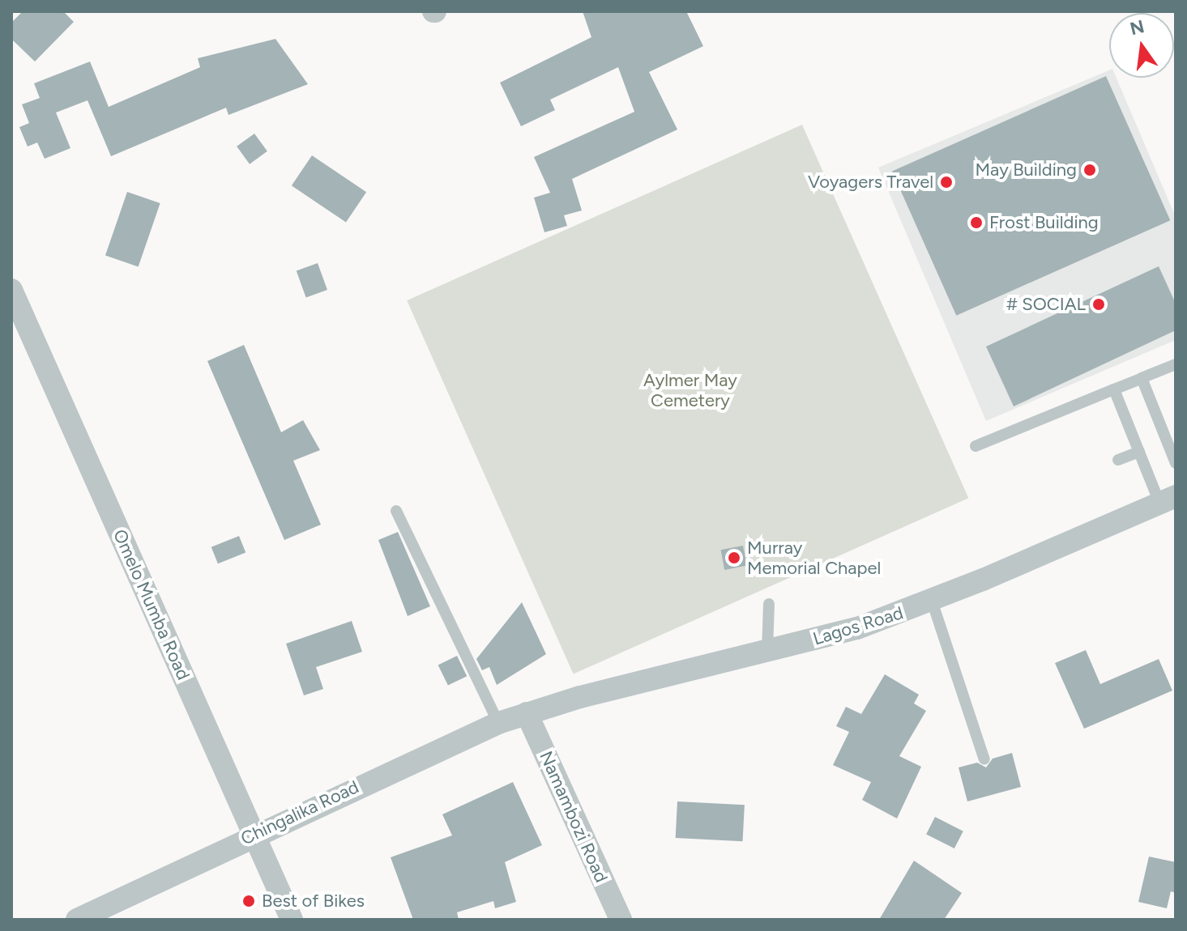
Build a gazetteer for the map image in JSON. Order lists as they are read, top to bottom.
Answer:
{
  "streets": {
    "street": [
      "Omelo Mumba Road",
      "Lagos Road",
      "Chingalika Road",
      "Namambozi Road"
    ]
  },
  "crossings": [
    ["Omelo Mumba Road", "Chingalika Road"],
    ["Lagos Road", "Chingalika Road"],
    ["Lagos Road", "Namambozi Road"],
    ["Chingalika Road", "Namambozi Road"]
  ],
  "parks": ["Aylmer May Cemetery"],
  "places": [
    "May Building",
    "Voyagers Travel",
    "Frost Building",
    "# SOCIAL",
    "Murray Memorial Chapel",
    "Best of Bikes"
  ],
  "north": "top"
}
